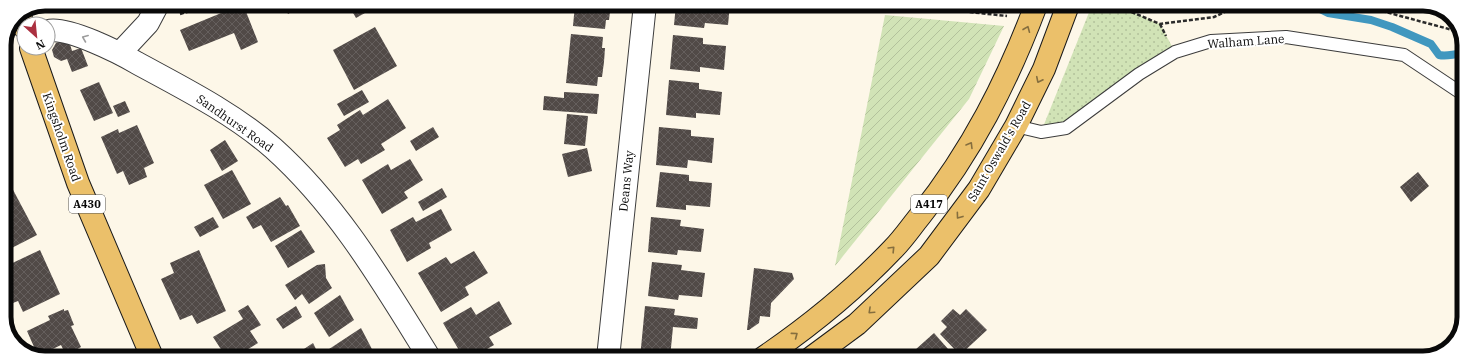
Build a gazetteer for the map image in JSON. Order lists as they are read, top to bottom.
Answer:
{
  "streets": {
    "main road": [
      "Kingsholm Road",
      "Saint Oswald's Road",
      "A430",
      "A417"
    ],
    "street": ["Sandhurst Road", "Deans Way"],
    "lane": ["Walham Lane"]
  },
  "crossings": [
    ["Walham Lane", "Saint Oswald's Road"]
  ],
  "north": "bottom right"
}
